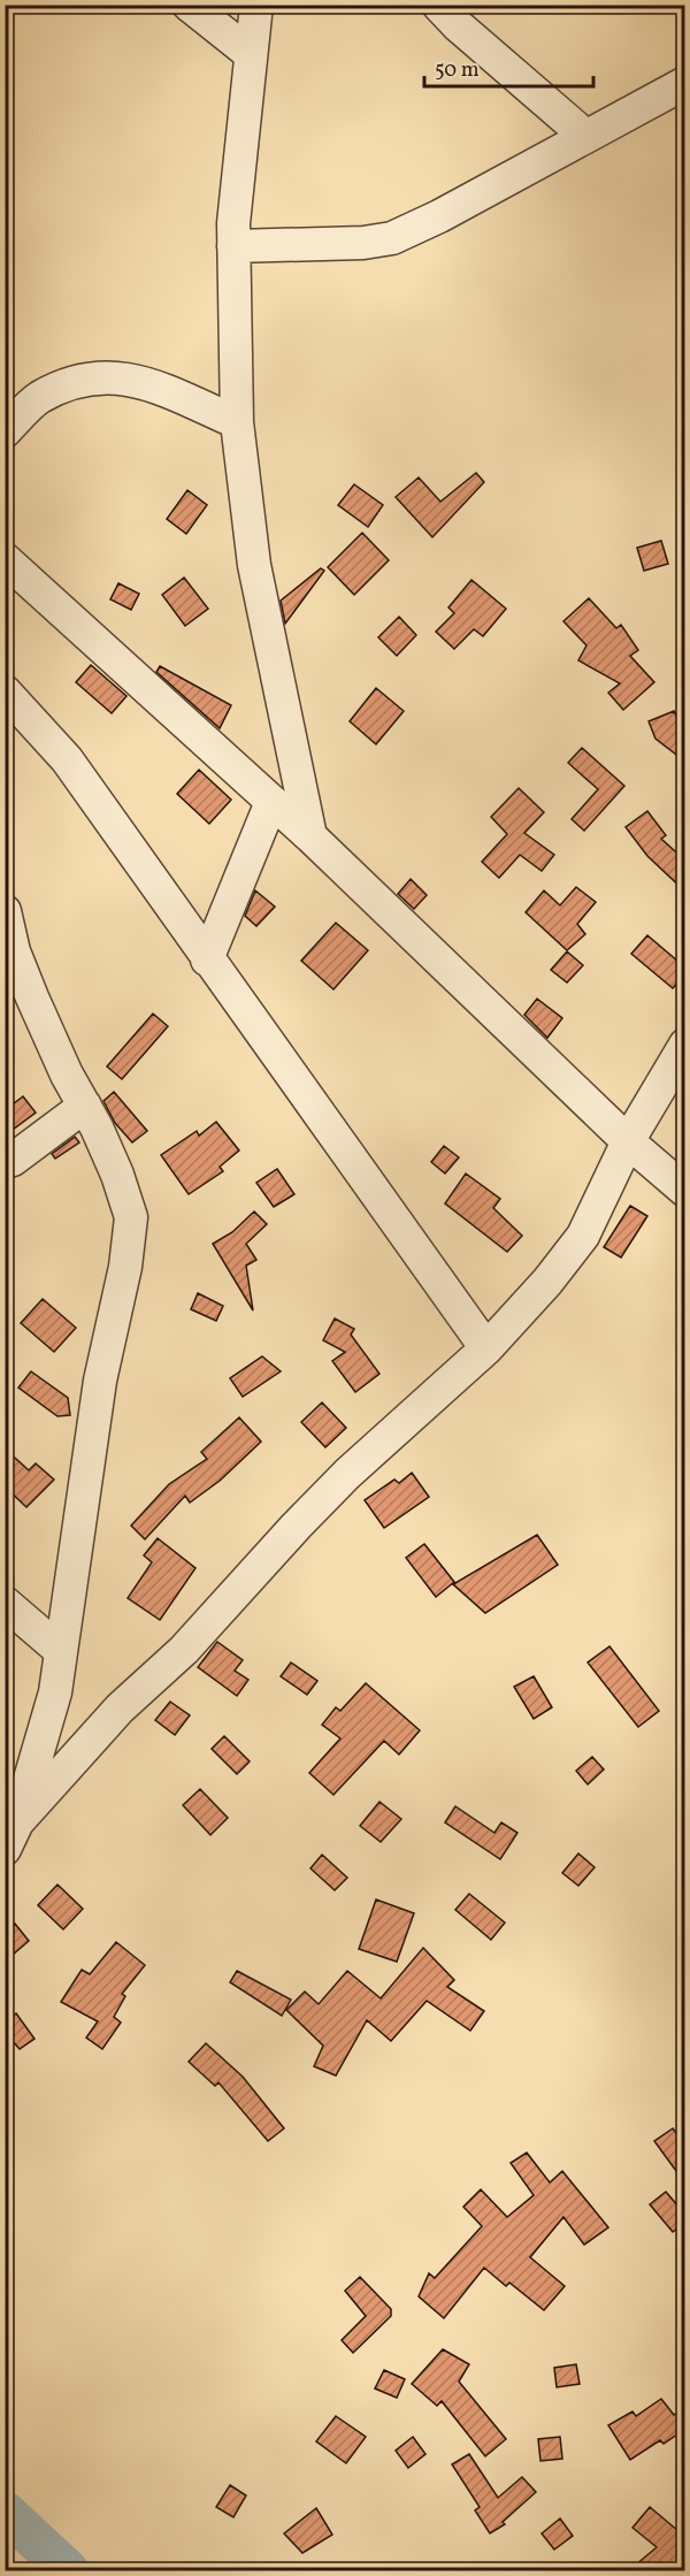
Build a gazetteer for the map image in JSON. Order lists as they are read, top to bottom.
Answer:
{
  "scale_bar": "50 m"
}
